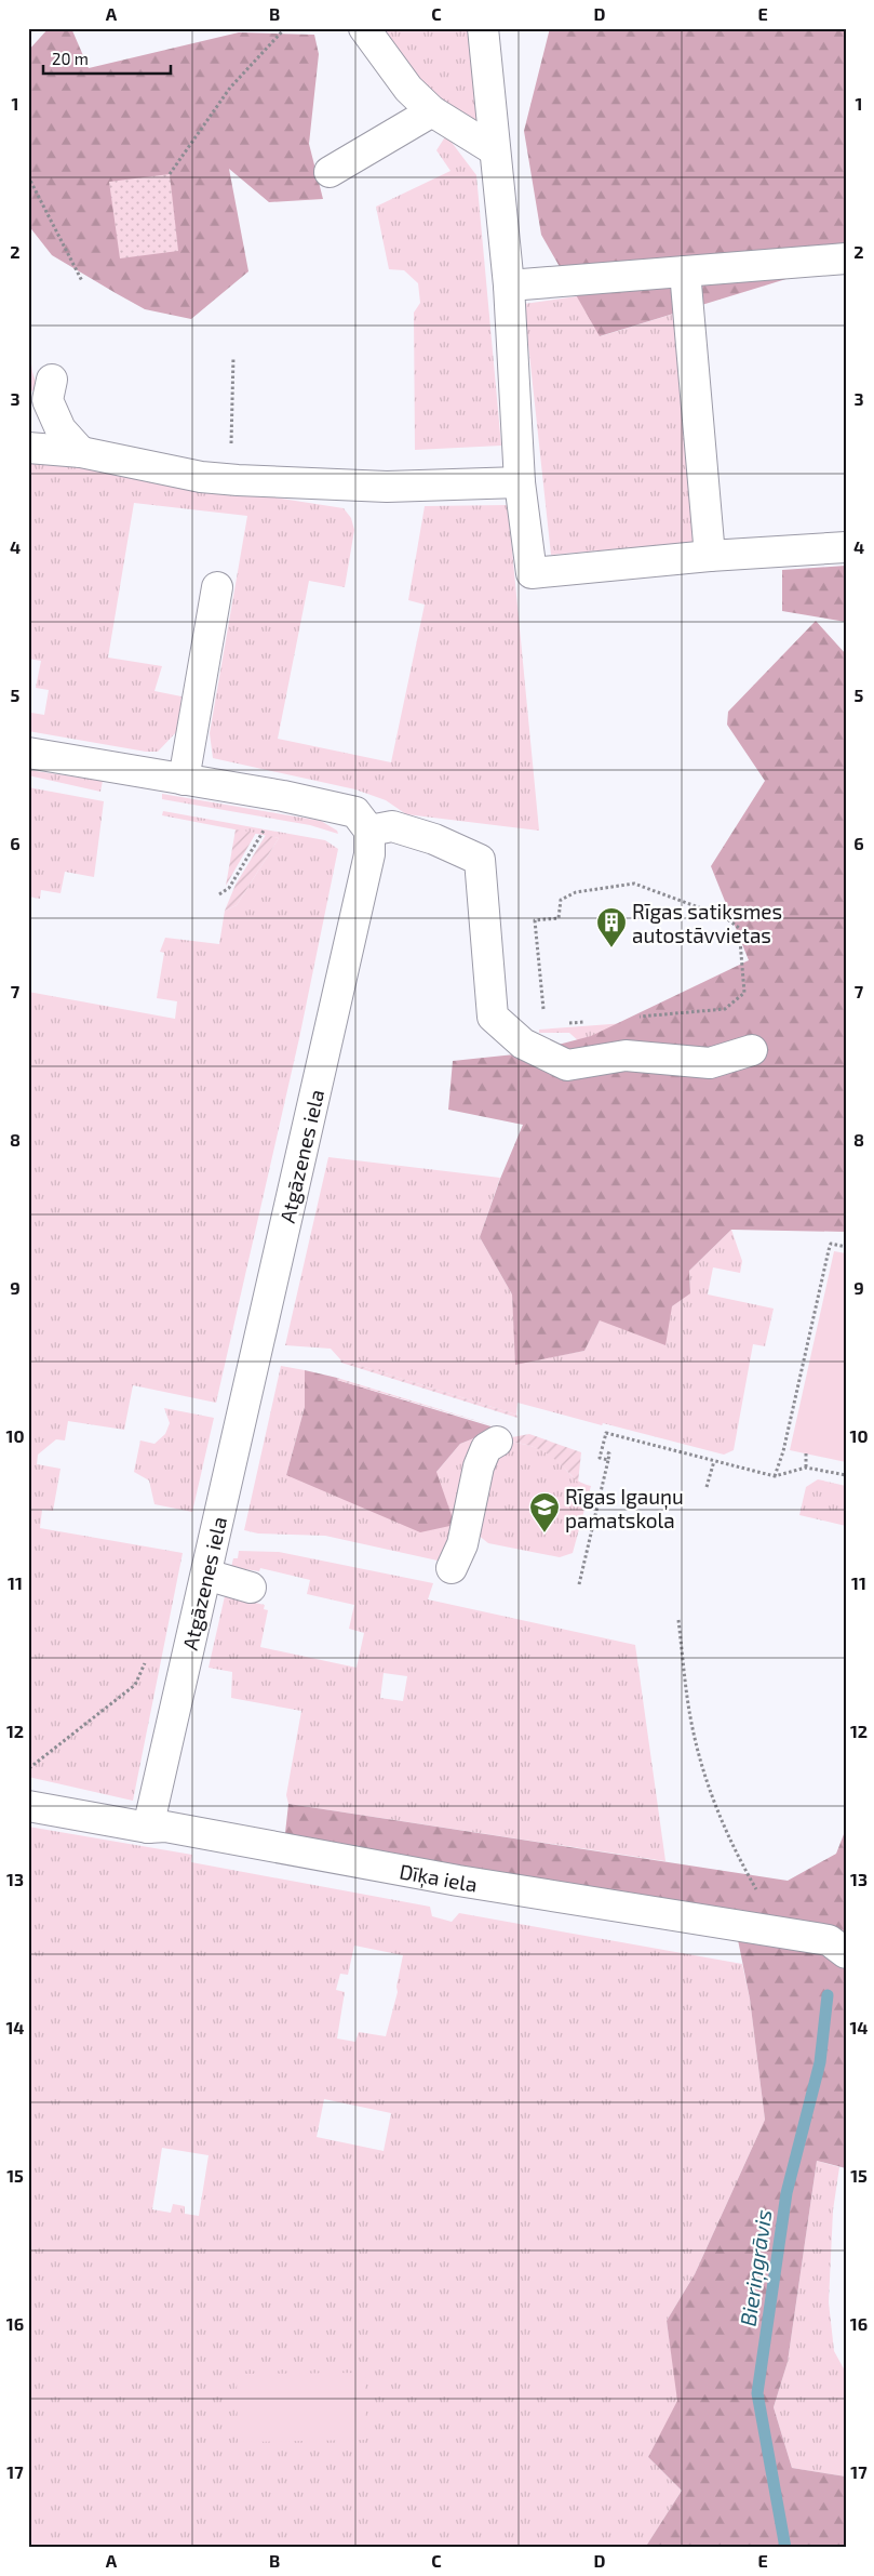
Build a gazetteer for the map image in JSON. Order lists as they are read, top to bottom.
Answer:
{
  "streets": {
    "street": ["Atgāzenes iela", "Dīķa iela"]
  },
  "crossings": [
    ["Atgāzenes iela", "Dīķa iela"]
  ],
  "water": ["Bieriņgrāvis"],
  "places": {
    "building": ["Rīgas satiksmes autostāvvietas"],
    "school or university": ["Rīgas Igauņu pamatskola"]
  },
  "scale_bar": "20 m",
  "grid": {
    "columns": [
      "A",
      "B",
      "C",
      "D",
      "E"
    ],
    "rows": [
      "1",
      "2",
      "3",
      "4",
      "5",
      "6",
      "7",
      "8",
      "9",
      "10",
      "11",
      "12",
      "13",
      "14",
      "15",
      "16",
      "17"
    ]
  }
}
